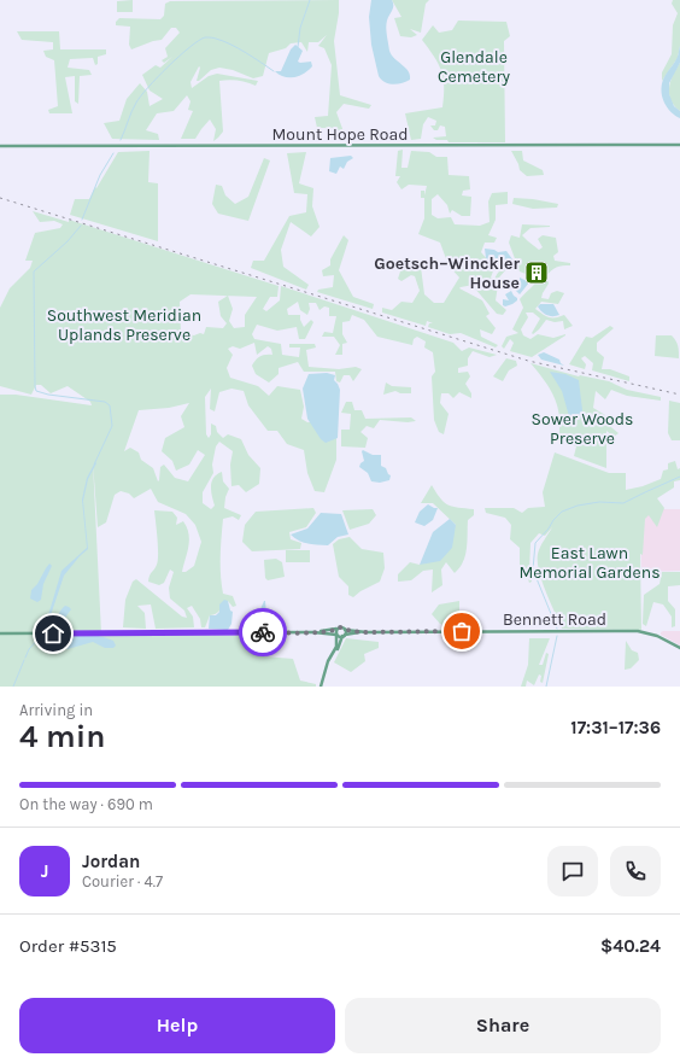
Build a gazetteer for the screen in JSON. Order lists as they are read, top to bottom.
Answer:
{
  "streets": {
    "street": ["Mount Hope Road", "Bennett Road"]
  },
  "parks": [
    "Glendale Cemetery",
    "Southwest Meridian Uplands Preserve",
    "Sower Woods Preserve",
    "East Lawn Memorial Gardens"
  ],
  "places": {
    "building": ["Goetsch–Winckler House"]
  },
  "page": {
    "heading": ["4 min", "Arriving in", "17:31–17:36"],
    "panel": [
      "Jordan",
      "Courier · 4.7",
      "Order #5315",
      "$40.24"
    ],
    "bar": "On the way · 690 m",
    "round": "J",
    "buttons": ["Help", "Share"]
  }
}
